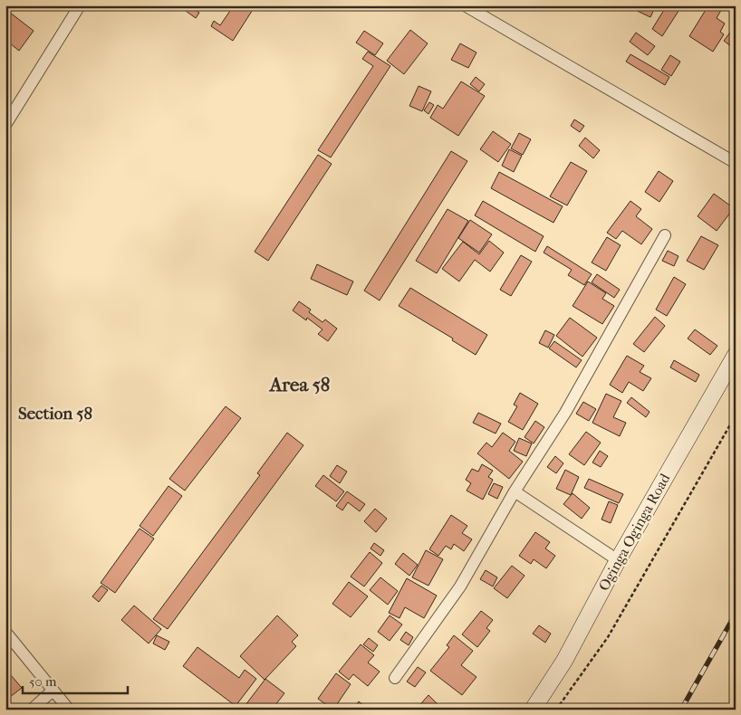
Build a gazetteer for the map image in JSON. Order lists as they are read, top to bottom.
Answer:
{
  "streets": {
    "street": ["Oginga Oginga Road"]
  },
  "districts": ["Area 58", "Section 58"],
  "scale_bar": "50 m"
}
